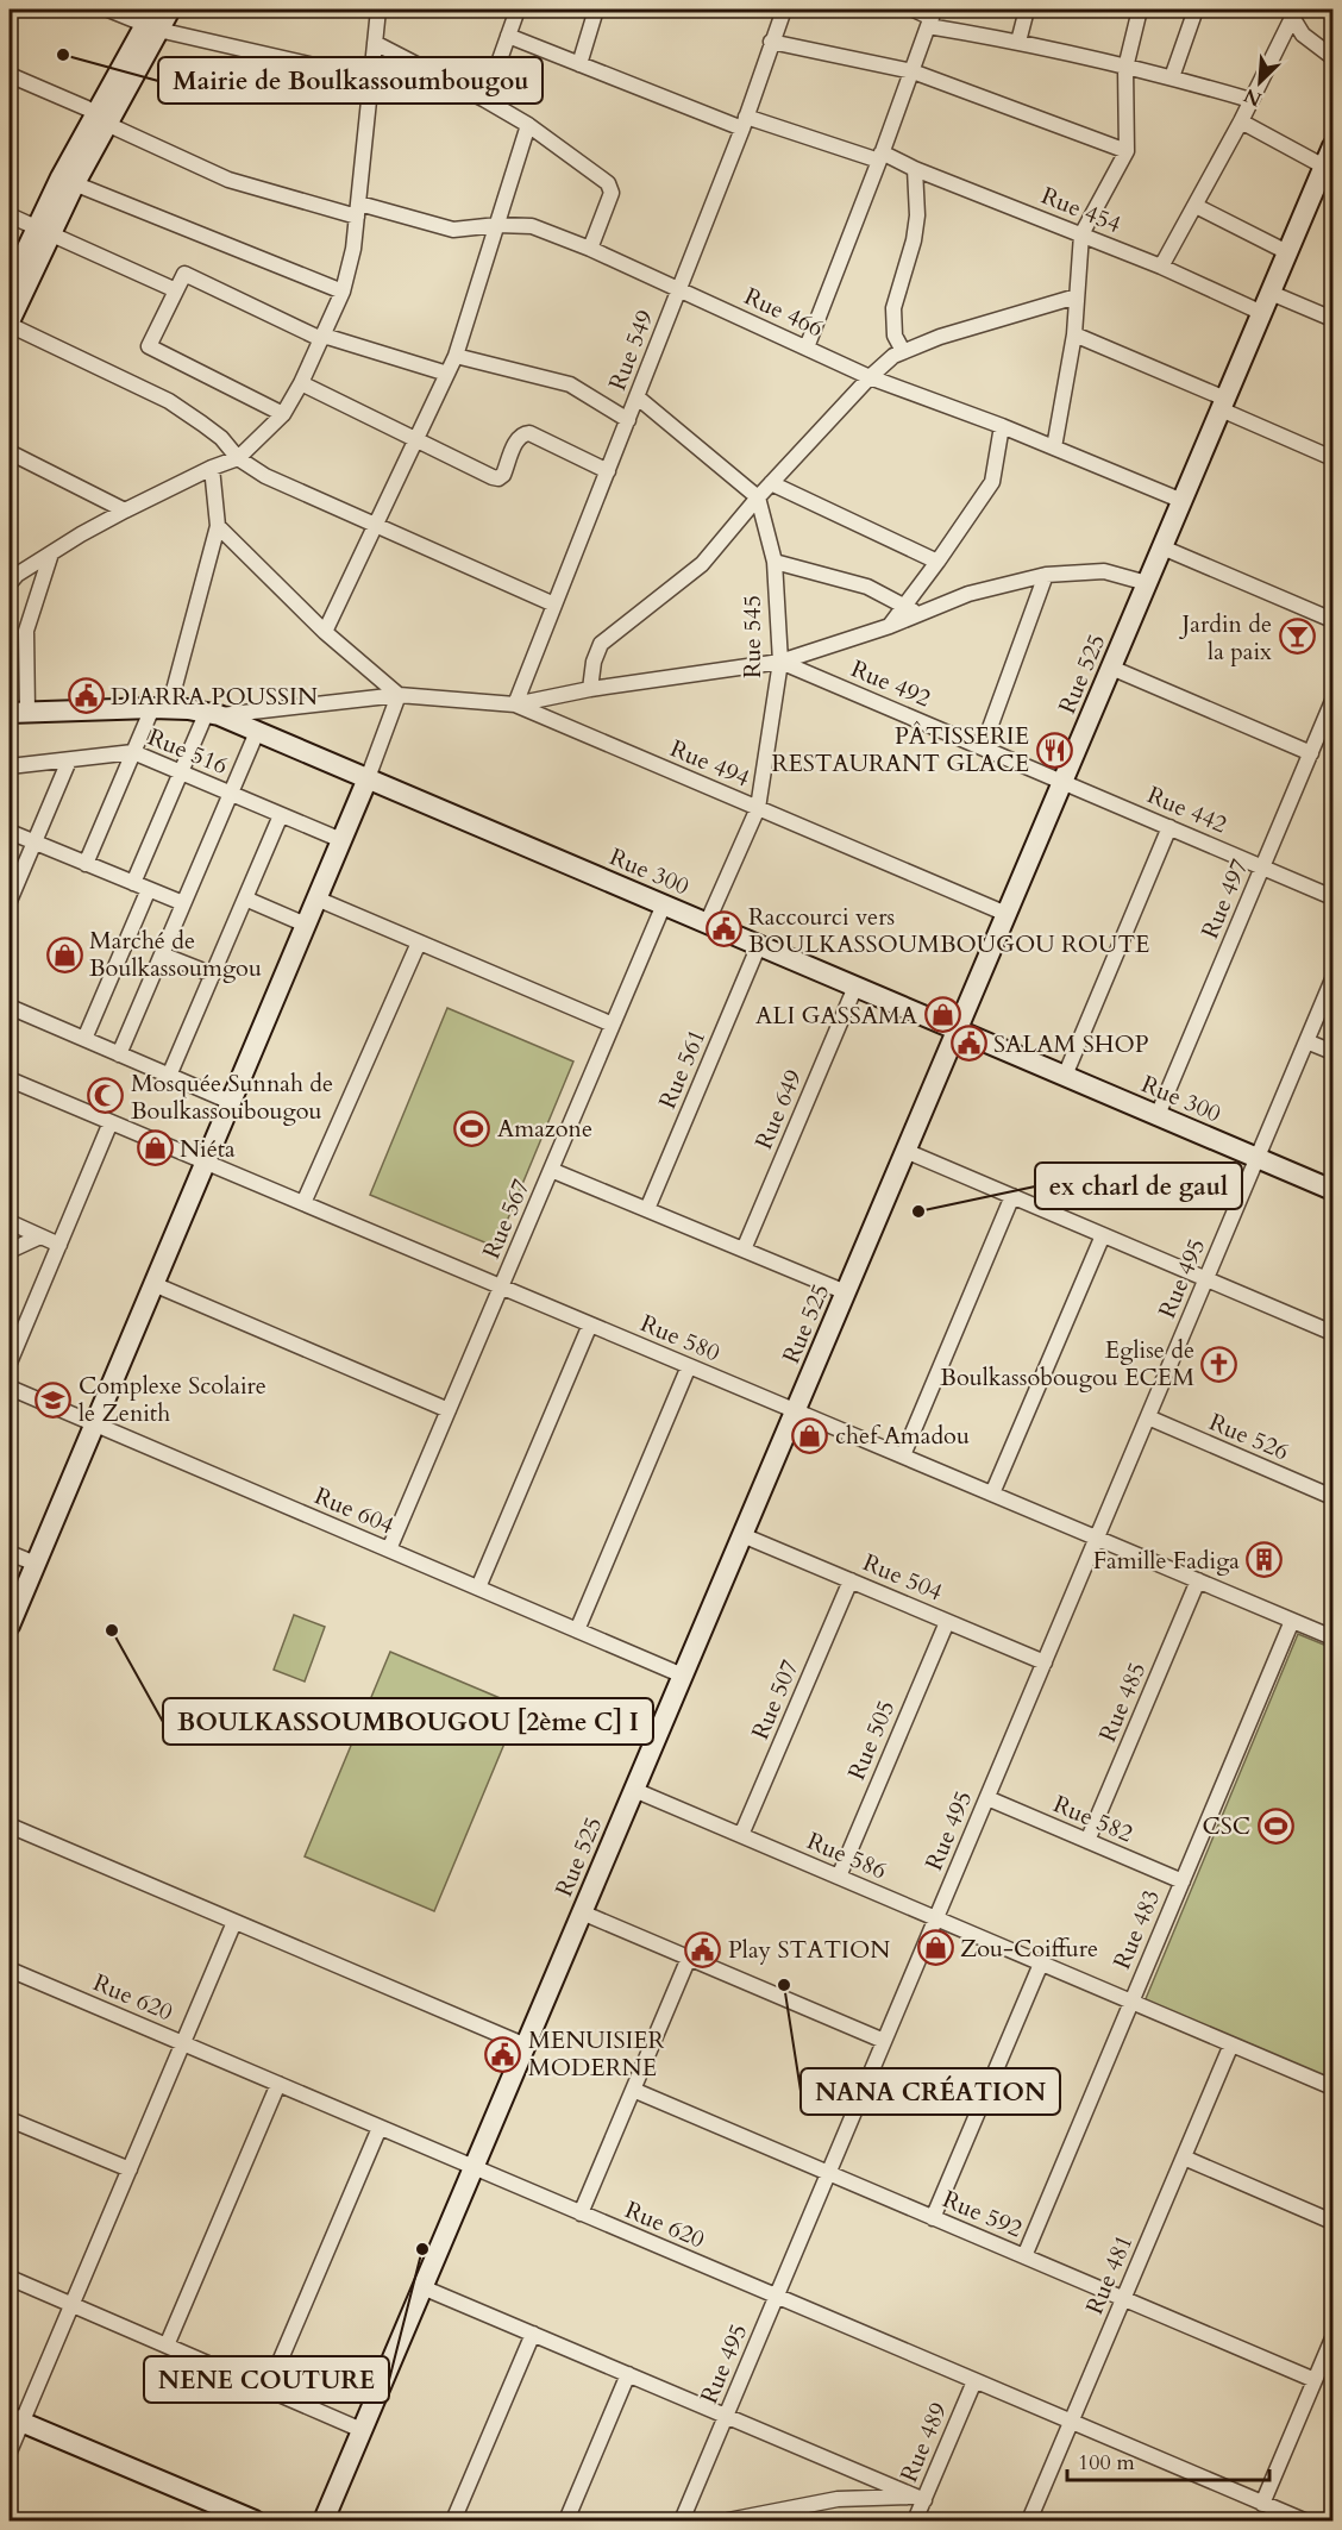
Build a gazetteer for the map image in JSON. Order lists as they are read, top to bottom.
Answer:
{
  "streets": {
    "street": [
      "Rue 454",
      "Rue 466",
      "Rue 549",
      "Rue 545",
      "Rue 525",
      "Rue 492",
      "Rue 516",
      "Rue 494",
      "Rue 442",
      "Rue 300",
      "Rue 497",
      "Rue 561",
      "Rue 649",
      "Rue 567",
      "Rue 495",
      "Rue 580",
      "Rue 526",
      "Rue 604",
      "Rue 504",
      "Rue 507",
      "Rue 485",
      "Rue 505",
      "Rue 582",
      "Rue 586",
      "Rue 483",
      "Rue 620",
      "Rue 592",
      "Rue 481",
      "Rue 489"
    ]
  },
  "crossings": [
    ["Rue 454", "Rue 549"],
    ["Rue 454", "Rue 525"],
    ["Rue 466", "Rue 549"],
    ["Rue 466", "Rue 525"],
    ["Rue 549", "Rue 494"],
    ["Rue 545", "Rue 492"],
    ["Rue 545", "Rue 494"],
    ["Rue 545", "Rue 300"],
    ["Rue 525", "Rue 492"],
    ["Rue 525", "Rue 494"],
    ["Rue 525", "Rue 442"],
    ["Rue 525", "Rue 300"],
    ["Rue 525", "Rue 580"],
    ["Rue 525", "Rue 604"],
    ["Rue 525", "Rue 504"],
    ["Rue 525", "Rue 586"],
    ["Rue 525", "Rue 620"],
    ["Rue 492", "Rue 442"],
    ["Rue 442", "Rue 497"],
    ["Rue 300", "Rue 497"],
    ["Rue 300", "Rue 561"],
    ["Rue 300", "Rue 649"],
    ["Rue 300", "Rue 567"],
    ["Rue 300", "Rue 495"],
    ["Rue 567", "Rue 580"],
    ["Rue 567", "Rue 604"],
    ["Rue 495", "Rue 580"],
    ["Rue 495", "Rue 526"],
    ["Rue 495", "Rue 504"],
    ["Rue 495", "Rue 582"],
    ["Rue 495", "Rue 586"],
    ["Rue 495", "Rue 620"],
    ["Rue 495", "Rue 592"],
    ["Rue 580", "Rue 485"],
    ["Rue 580", "Rue 483"],
    ["Rue 504", "Rue 507"],
    ["Rue 504", "Rue 505"],
    ["Rue 507", "Rue 586"],
    ["Rue 485", "Rue 582"],
    ["Rue 505", "Rue 586"],
    ["Rue 582", "Rue 483"],
    ["Rue 586", "Rue 483"],
    ["Rue 586", "Rue 481"],
    ["Rue 483", "Rue 592"],
    ["Rue 620", "Rue 481"],
    ["Rue 620", "Rue 489"],
    ["Rue 592", "Rue 481"]
  ],
  "places": {
    "other": [
      "Mairie de Boulkassoumbougou",
      "ex charl de gaul",
      "BOULKASSOUMBOUGOU [2ème C] I",
      "NANA CRÉATION",
      "NENE COUTURE"
    ],
    "bar": ["Jardin de la paix"],
    "public building": [
      "DIARRA POUSSIN",
      "Raccourci vers BOULKASSOUMBOUGOU ROUTE",
      "SALAM SHOP",
      "Play STATION",
      "MENUISIER MODERNE"
    ],
    "restaurant": ["PÂTISSERIE RESTAURANT GLACE"],
    "shop": [
      "Marché de Boulkassoumgou",
      "ALI GASSAMA",
      "Niéta",
      "chef Amadou",
      "Zou-Coiffure"
    ],
    "mosque": ["Mosquée Sunnah de Boulkassoubougou"],
    "sports": ["Amazone", "CSC"],
    "church": ["Eglise de Boulkassobougou ECEM"],
    "school or university": ["Complexe Scolaire le Zenith"],
    "building": ["Famille Fadiga"]
  },
  "scale_bar": "100 m",
  "north": "bottom left"
}
